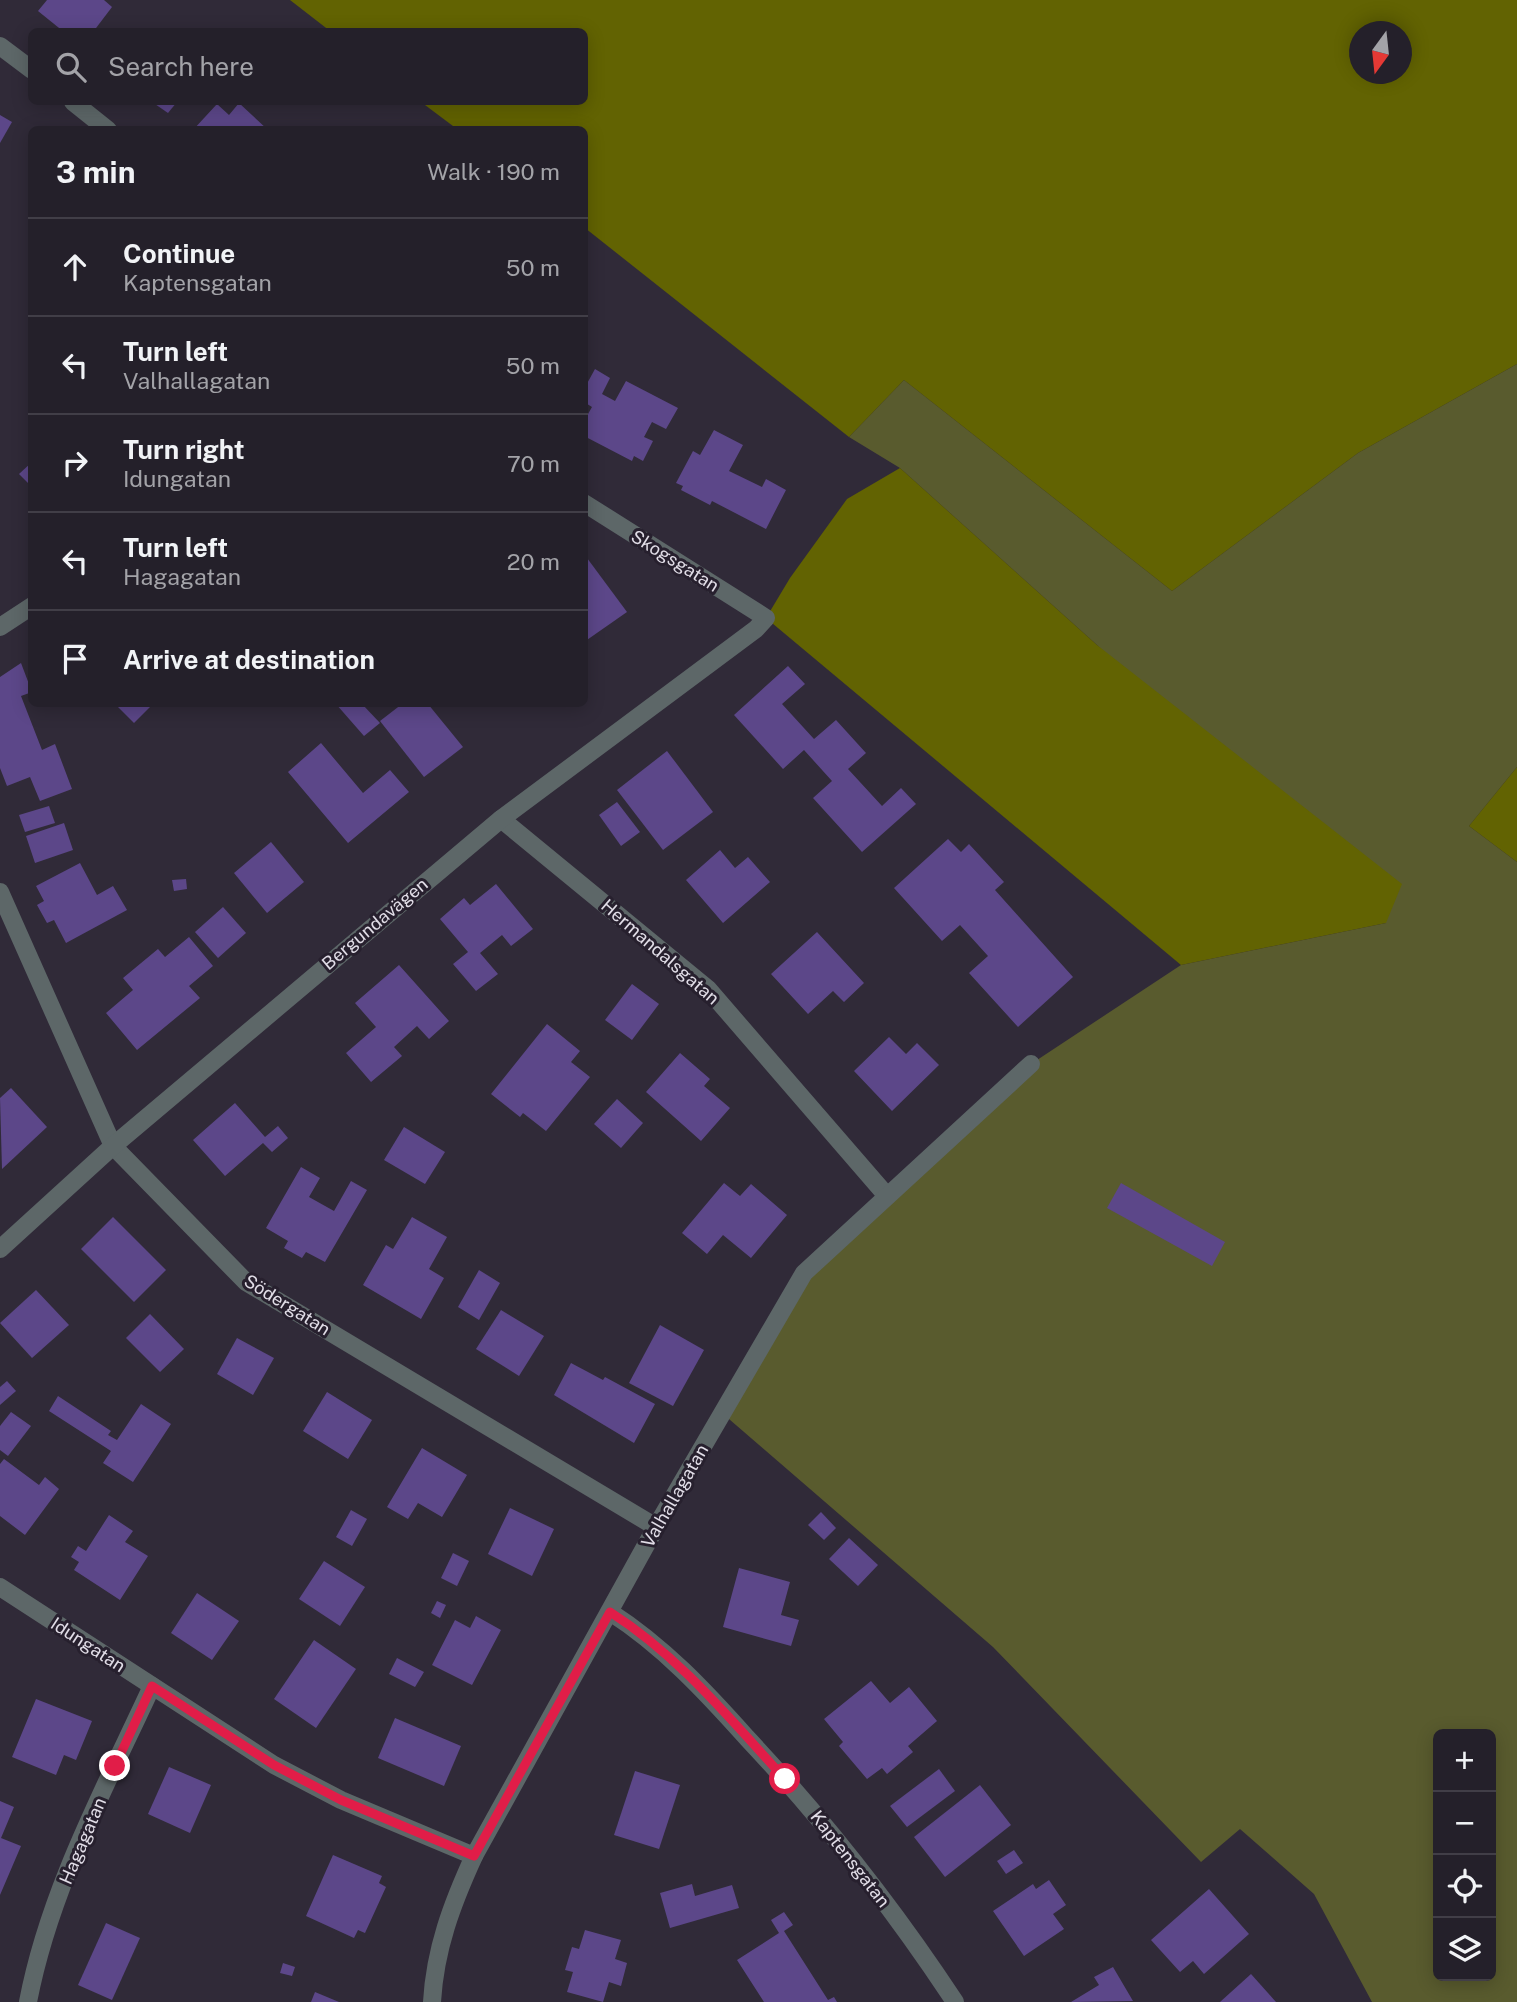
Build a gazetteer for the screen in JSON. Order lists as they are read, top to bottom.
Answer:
{
  "streets": {
    "street": [
      "Skogsgatan",
      "Bergundavägen",
      "Hermandalsgatan",
      "Södergatan",
      "Valhallagatan",
      "Idungatan",
      "Hagagatan",
      "Kaptensgatan"
    ]
  },
  "crossings": [
    ["Skogsgatan", "Bergundavägen"],
    ["Bergundavägen", "Hermandalsgatan"],
    ["Bergundavägen", "Södergatan"],
    ["Hermandalsgatan", "Valhallagatan"],
    ["Södergatan", "Valhallagatan"],
    ["Valhallagatan", "Idungatan"],
    ["Valhallagatan", "Kaptensgatan"],
    ["Idungatan", "Hagagatan"]
  ],
  "north": "bottom",
  "page": {
    "search": "Search here",
    "heading": ["3 min", "Walk · 190 m"],
    "list": [
      ["Continue", "Kaptensgatan", "50 m"],
      ["Turn left", "Valhallagatan", "50 m"],
      ["Turn right", "Idungatan", "70 m"],
      ["Turn left", "Hagagatan", "20 m"],
      "Arrive at destination"
    ],
    "map_buttons": ["+", "−"]
  }
}
